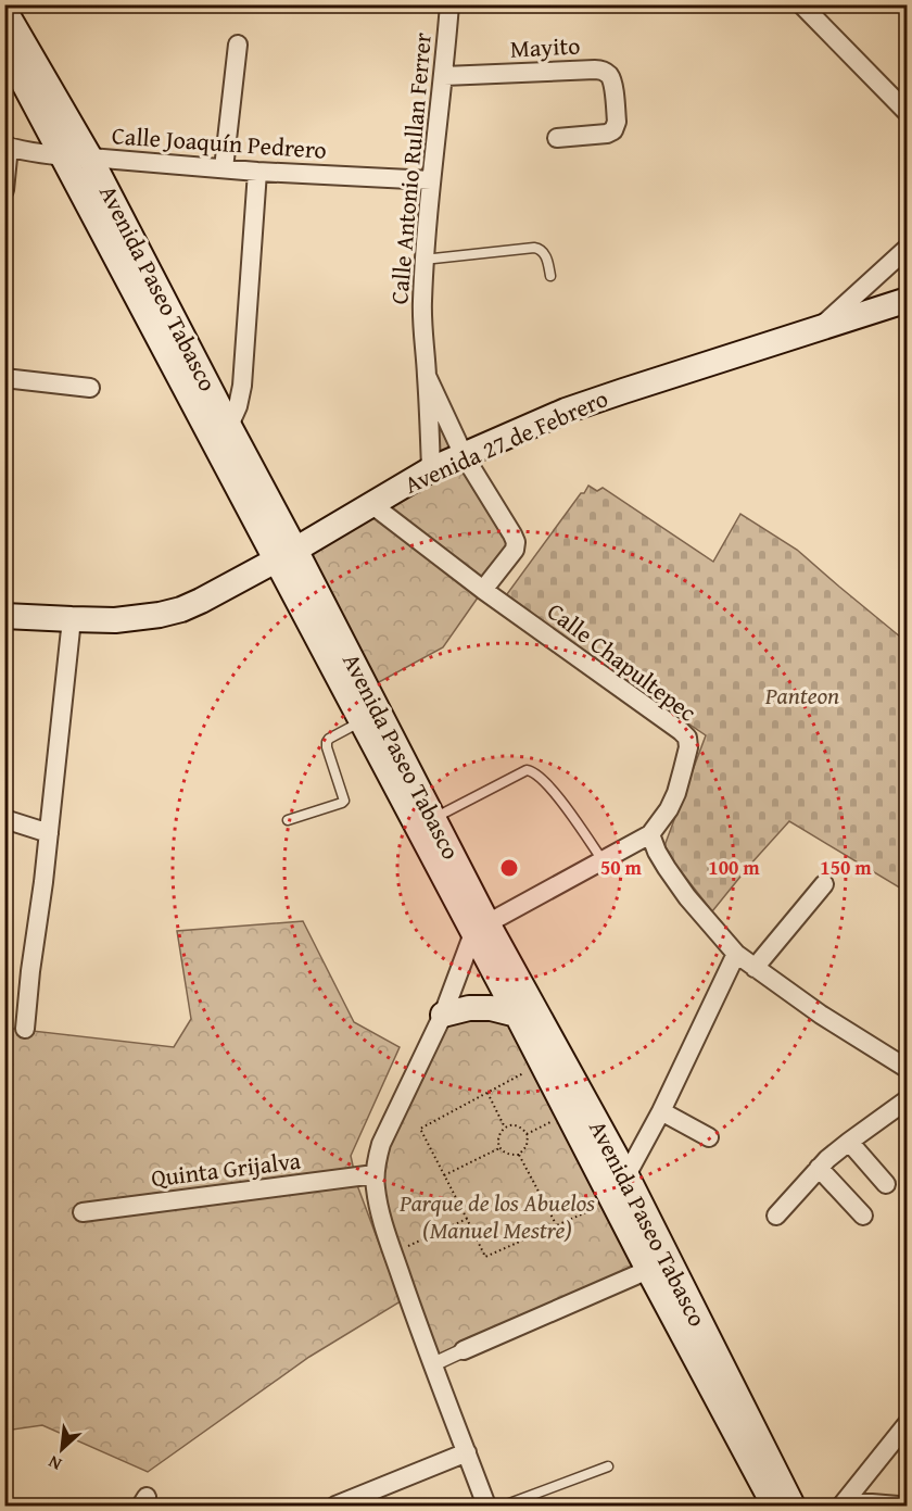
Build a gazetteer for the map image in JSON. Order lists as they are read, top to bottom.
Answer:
{
  "streets": {
    "main road": ["Avenida Paseo Tabasco", "Avenida 27 de Febrero"],
    "street": [
      "Mayito",
      "Calle Joaquín Pedrero",
      "Calle Antonio Rullan Ferrer",
      "Calle Chapultepec",
      "Quinta Grijalva"
    ]
  },
  "crossings": [
    ["Mayito", "Calle Antonio Rullan Ferrer"],
    ["Calle Joaquín Pedrero", "Calle Antonio Rullan Ferrer"],
    ["Calle Joaquín Pedrero", "Avenida Paseo Tabasco"],
    ["Calle Antonio Rullan Ferrer", "Avenida 27 de Febrero"],
    ["Avenida Paseo Tabasco", "Avenida 27 de Febrero"],
    ["Avenida Paseo Tabasco", "Calle Chapultepec"],
    ["Avenida 27 de Febrero", "Calle Chapultepec"]
  ],
  "parks": ["Panteon", "Parque de los Abuelos (Manuel Mestre)"],
  "north": "bottom left",
  "rings": ["50 m", "100 m", "150 m"]
}
